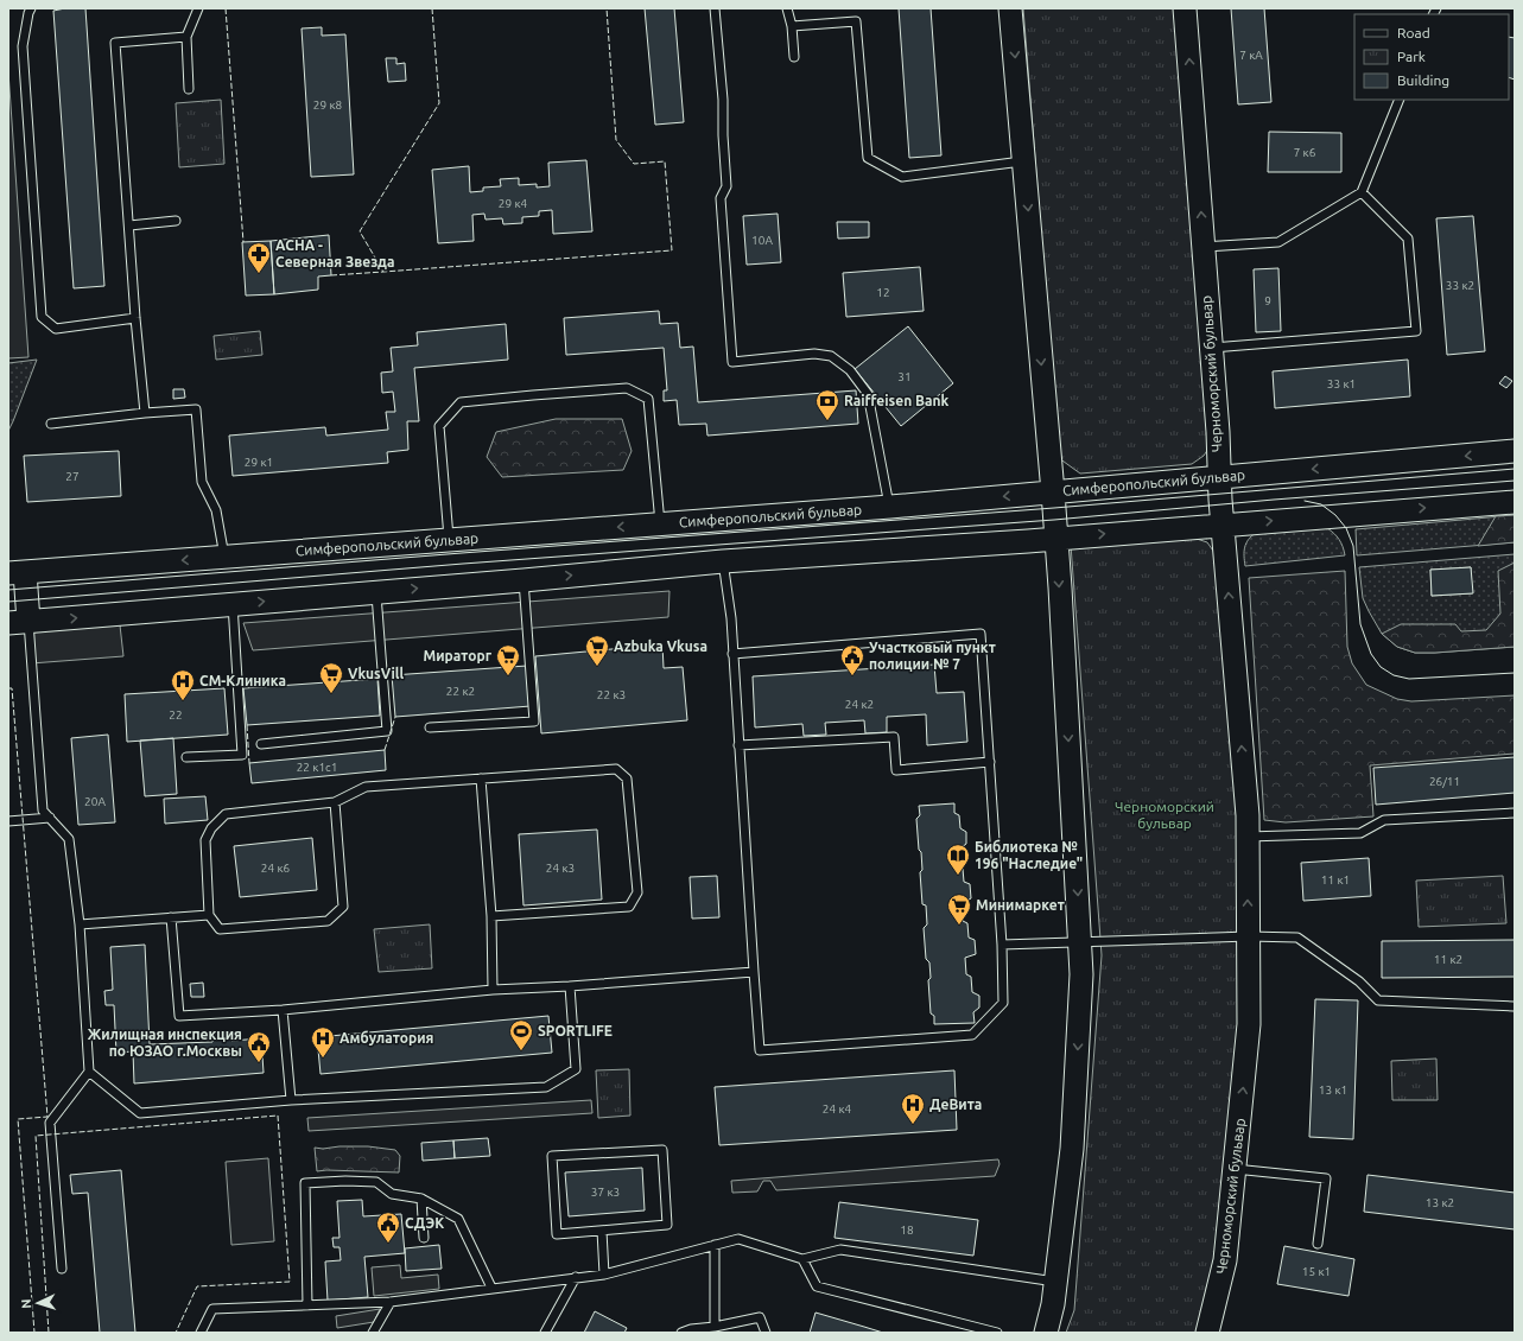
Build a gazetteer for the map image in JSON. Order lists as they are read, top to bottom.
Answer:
{
  "streets": {
    "main road": ["Черноморский бульвар", "Симферопольский бульвар"]
  },
  "crossings": [
    ["Черноморский бульвар", "Симферопольский бульвар"]
  ],
  "parks": ["Черноморский бульвар"],
  "places": {
    "pharmacy": ["АСНА - Северная Звезда"],
    "bank": ["Raiffeisen Bank"],
    "supermarket": [
      "Azbuka Vkusa",
      "Мираторг",
      "VkusVill",
      "Минимаркет"
    ],
    "public building": ["Участковый пункт полиции № 7", "Жилищная инспекция по ЮЗАО г.Москвы", "СДЭК"],
    "hospital": ["СМ-Клиника", "Амбулатория", "ДеВита"],
    "library": ["Библиотека № 196 \"Наследие\""],
    "sports": ["SPORTLIFE"]
  },
  "house_numbers": [
    "7 кА",
    "29 к8",
    "7 к6",
    "29 к4",
    "10А",
    "33 к2",
    "12",
    "9",
    "31",
    "33 к1",
    "29 к1",
    "27",
    "22 к2",
    "22 к3",
    "24 к2",
    "22",
    "22 к1c1",
    "26/11",
    "20А",
    "24 к6",
    "24 к3",
    "11 к1",
    "11 к2",
    "13 к1",
    "24 к4",
    "37 к3",
    "13 к2",
    "18",
    "15 к1"
  ],
  "legend": ["Road", "Park", "Building"],
  "north": "left"
}
